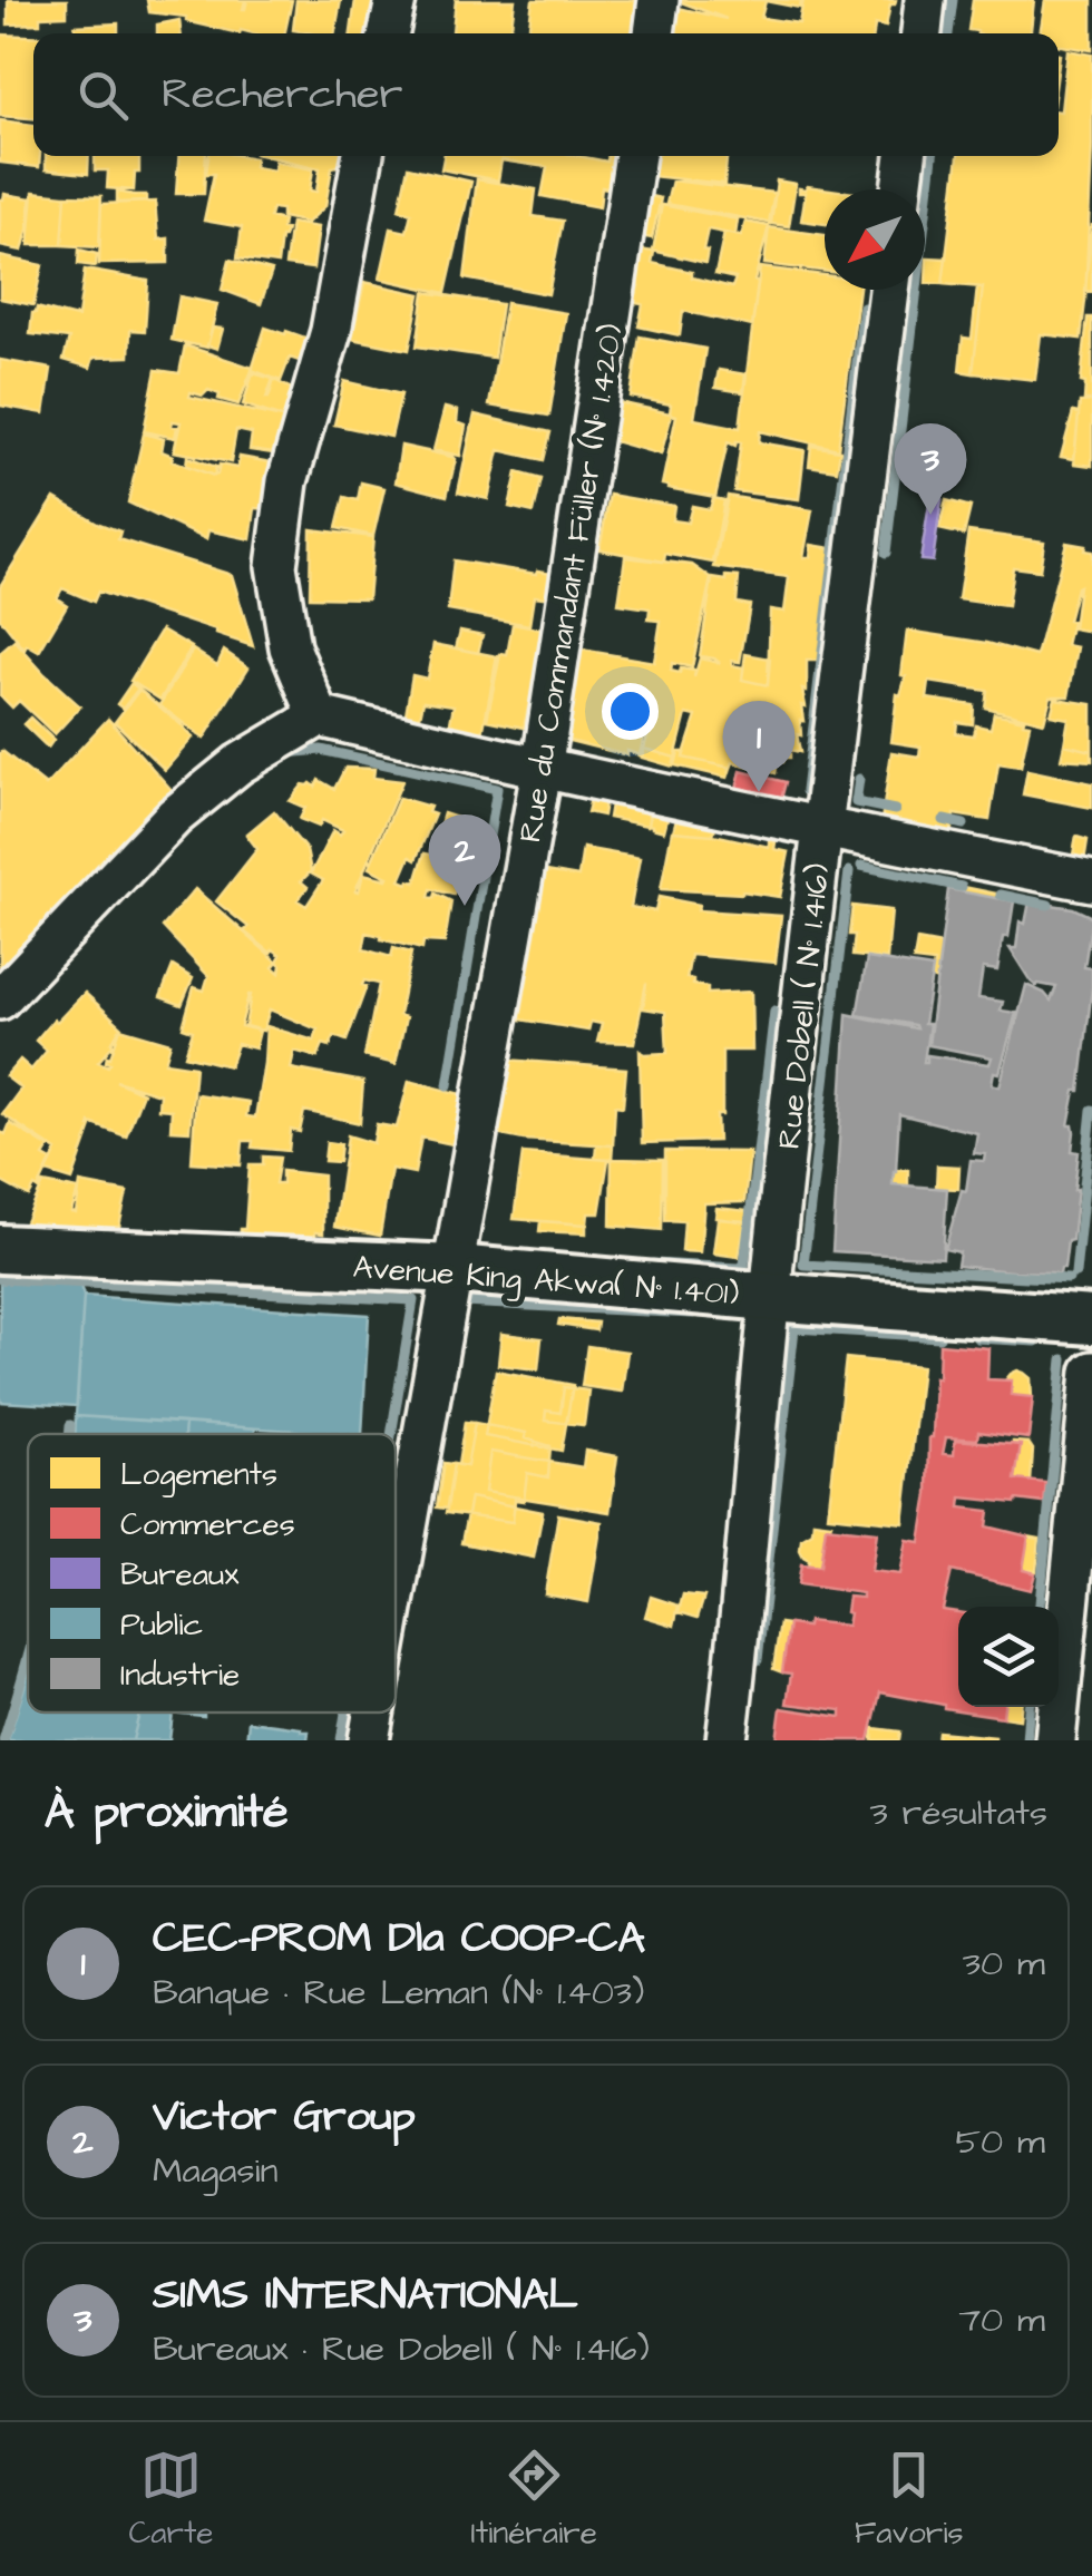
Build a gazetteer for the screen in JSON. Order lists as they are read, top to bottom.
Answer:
{
  "streets": {
    "street": ["Rue du Commandant Füller (N° 1.420)", "Rue Dobell ( N° 1.416)", "Avenue King Akwa( N° 1.401)"]
  },
  "crossings": [
    ["Rue du Commandant Füller (N° 1.420)", "Avenue King Akwa( N° 1.401)"],
    ["Rue Dobell ( N° 1.416)", "Avenue King Akwa( N° 1.401)"]
  ],
  "legend": [
    "Logements",
    "Commerces",
    "Bureaux",
    "Public",
    "Industrie"
  ],
  "north": "bottom left",
  "page": {
    "search": "Rechercher",
    "pins": ["3", "1", "2"],
    "heading": ["À proximité", "3 résultats"],
    "list": [
      {
        "mark": "1",
        "name": "CEC-PROM Dla COOP-CA",
        "note": "Banque · Rue Leman (N° 1.403)",
        "value": "30 m"
      },
      {
        "mark": "2",
        "name": "Victor Group",
        "note": "Magasin",
        "value": "50 m"
      },
      {
        "mark": "3",
        "name": "SIMS INTERNATIONAL",
        "note": "Bureaux · Rue Dobell ( N° 1.416)",
        "value": "70 m"
      }
    ],
    "nav": ["Carte", "Itinéraire", "Favoris"]
  }
}
